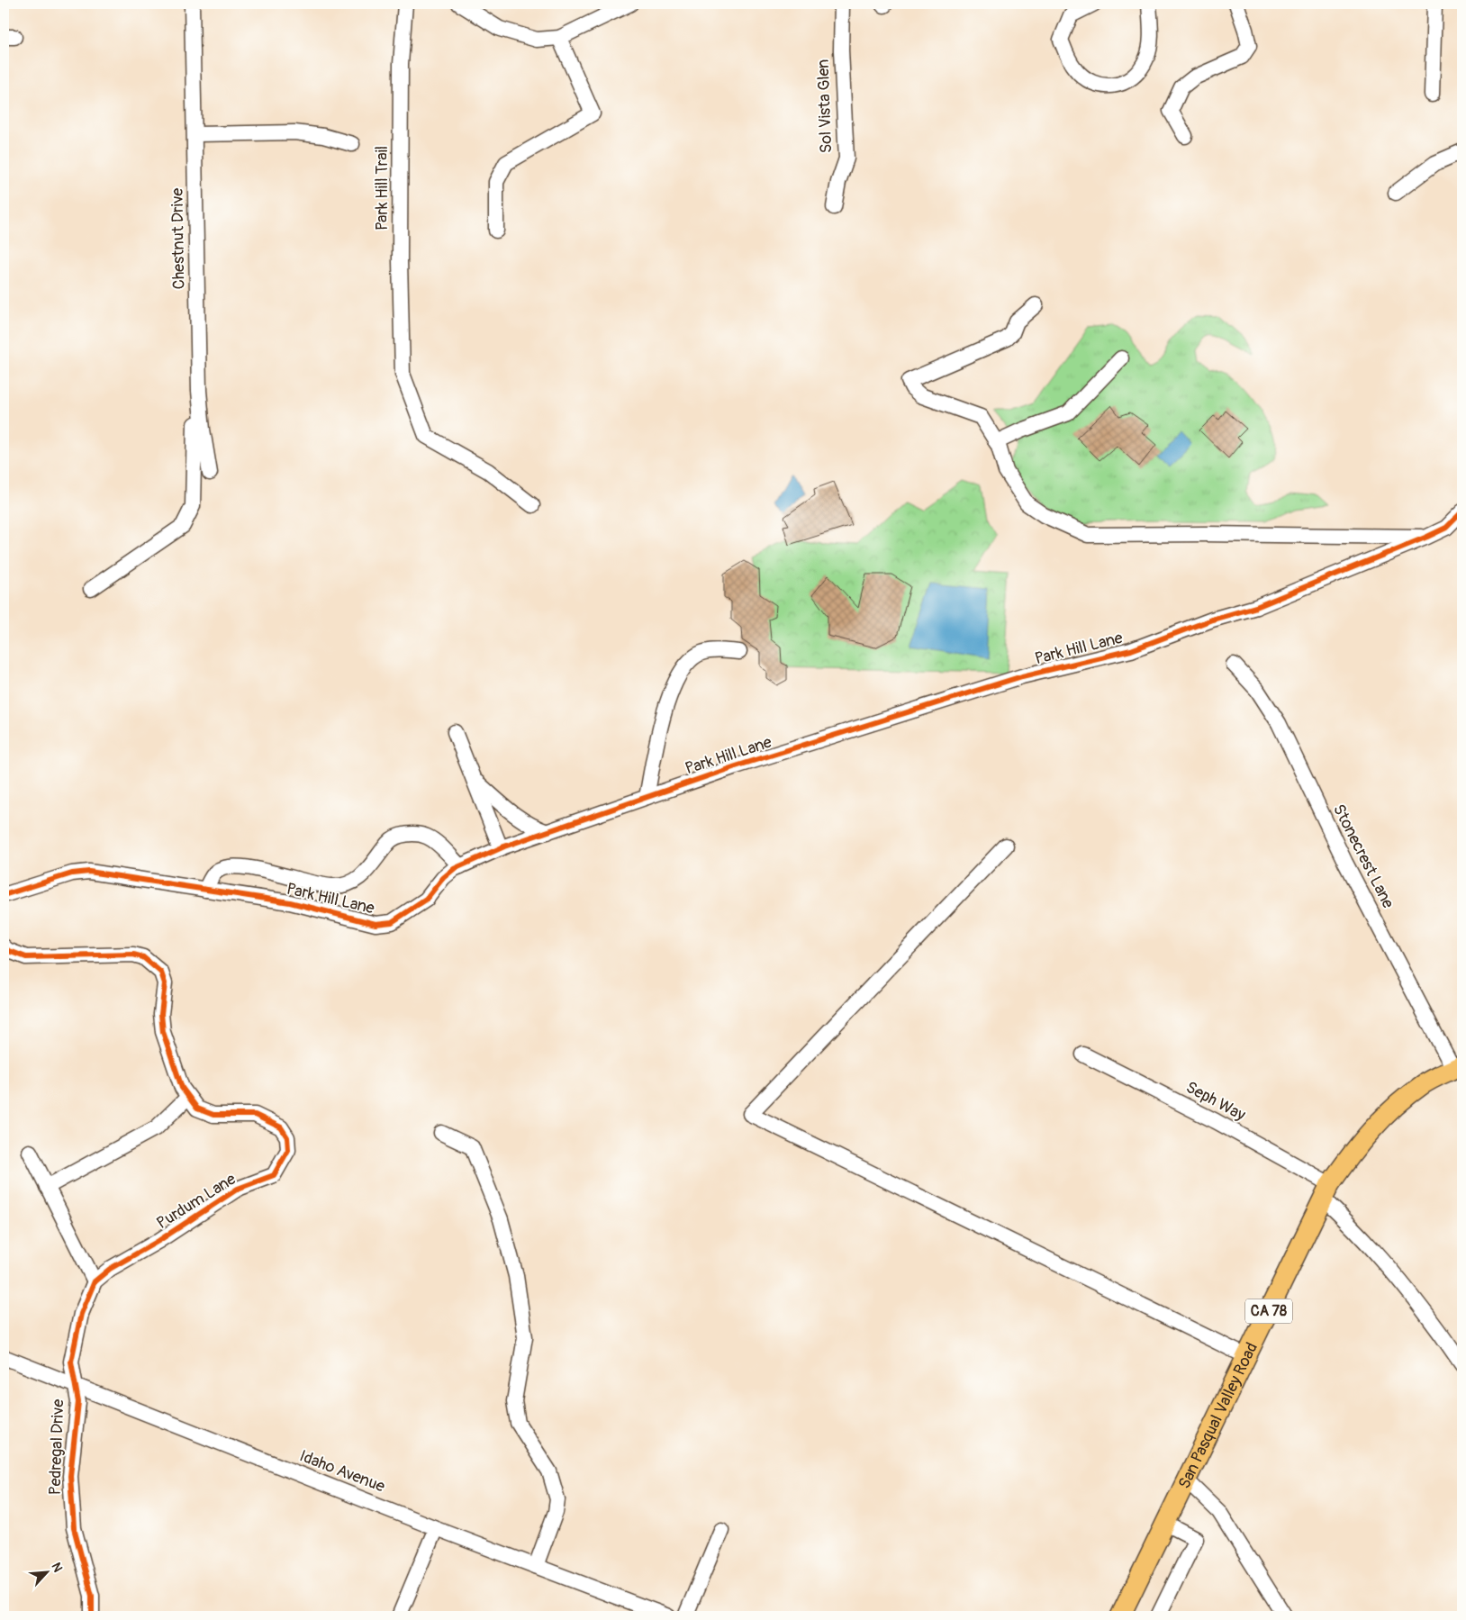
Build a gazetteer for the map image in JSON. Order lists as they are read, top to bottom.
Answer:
{
  "streets": {
    "main road": ["CA 78", "San Pasqual Valley Road"],
    "street": [
      "Sol Vista Glen",
      "Park Hill Trail",
      "Chestnut Drive",
      "Park Hill Lane",
      "Stonecrest Lane",
      "Seph Way",
      "Purdum Lane",
      "Pedregal Drive",
      "Idaho Avenue"
    ]
  },
  "crossings": [
    ["Stonecrest Lane", "San Pasqual Valley Road"],
    ["Seph Way", "San Pasqual Valley Road"],
    ["Purdum Lane", "Pedregal Drive"],
    ["Purdum Lane", "Idaho Avenue"],
    ["Pedregal Drive", "Idaho Avenue"]
  ],
  "north": "top right"
}
